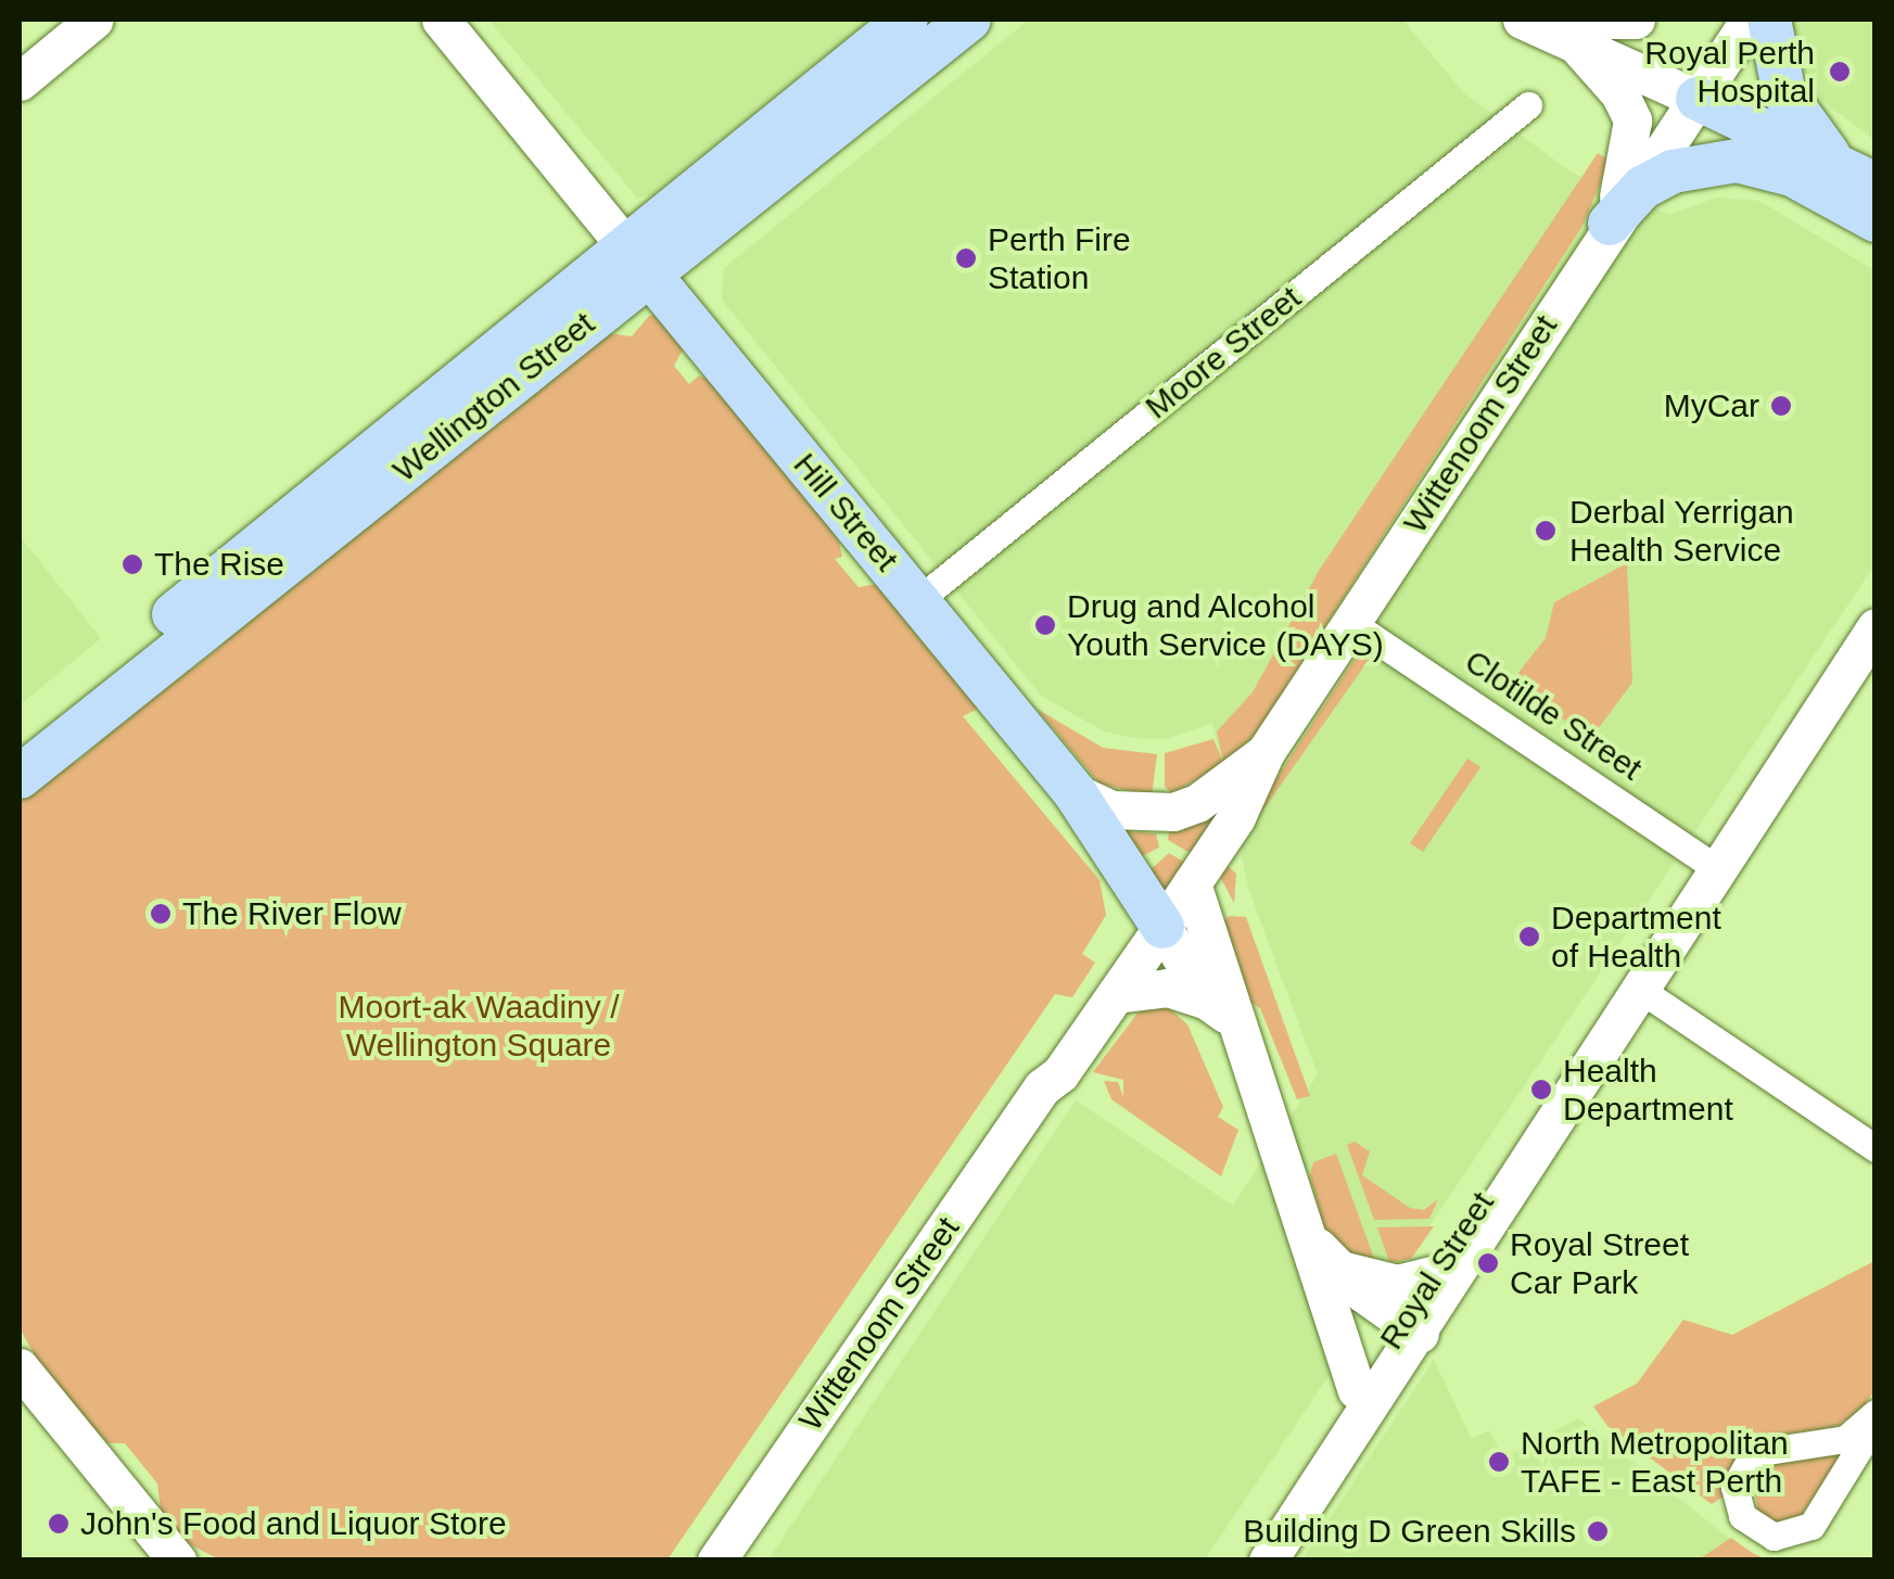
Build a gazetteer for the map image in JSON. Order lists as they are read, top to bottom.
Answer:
{
  "streets": {
    "main road": [
      "Wellington Street",
      "Wittenoom Street",
      "Hill Street",
      "Royal Street"
    ],
    "street": ["Moore Street", "Clotilde Street"]
  },
  "crossings": [
    ["Moore Street", "Hill Street"],
    ["Wellington Street", "Hill Street"],
    ["Wittenoom Street", "Hill Street"],
    ["Wittenoom Street", "Clotilde Street"],
    ["Hill Street", "Royal Street"],
    ["Clotilde Street", "Royal Street"]
  ],
  "parks": ["Moort-ak Waadiny / Wellington Square"],
  "places": [
    "Royal Perth Hospital",
    "Perth Fire Station",
    "MyCar",
    "Derbal Yerrigan Health Service",
    "The Rise",
    "Drug and Alcohol Youth Service (DAYS)",
    "The River Flow",
    "Department of Health",
    "Health Department",
    "Royal Street Car Park",
    "North Metropolitan TAFE - East Perth",
    "John's Food and Liquor Store",
    "Building D Green Skills"
  ]
}
